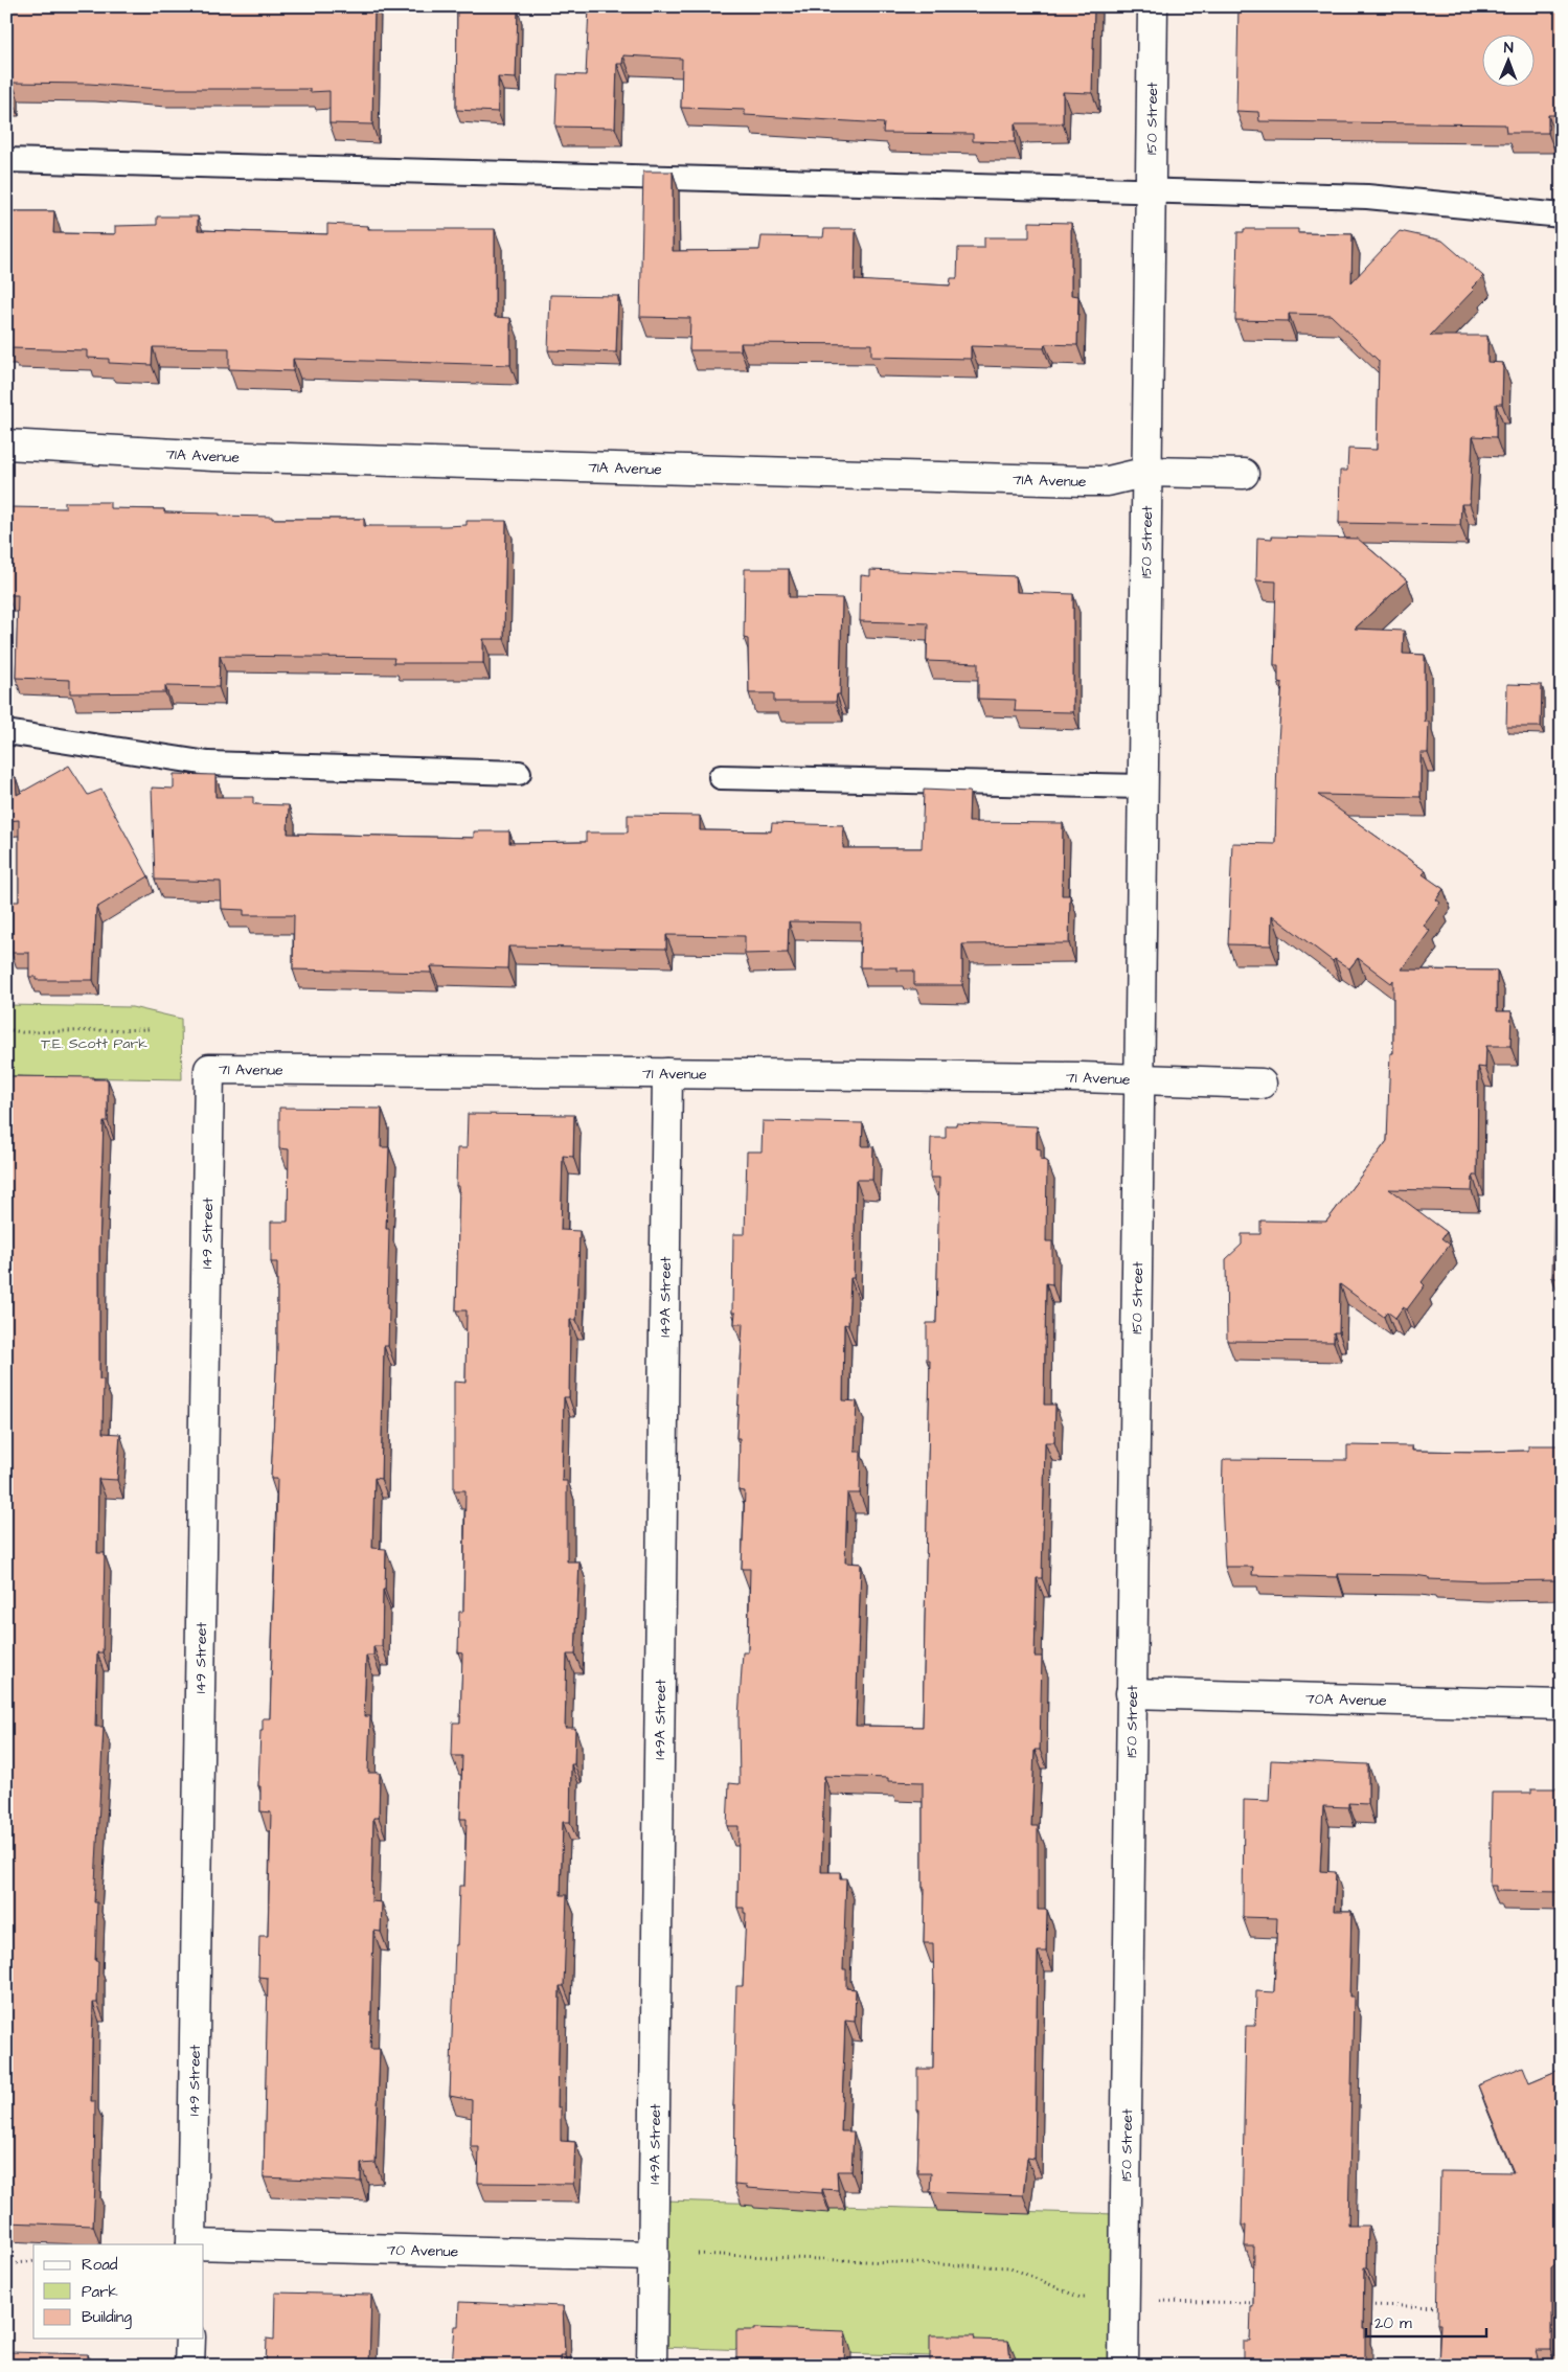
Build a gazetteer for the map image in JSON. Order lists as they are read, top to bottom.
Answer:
{
  "streets": {
    "street": [
      "150 Street",
      "71A Avenue",
      "71 Avenue",
      "149 Street",
      "149A Street",
      "70A Avenue",
      "70 Avenue"
    ]
  },
  "crossings": [
    ["150 Street", "71A Avenue"],
    ["150 Street", "71 Avenue"],
    ["150 Street", "70A Avenue"],
    ["71 Avenue", "149 Street"],
    ["71 Avenue", "149A Street"],
    ["149A Street", "70 Avenue"]
  ],
  "parks": ["T.E. Scott Park"],
  "legend": ["Road", "Park", "Building"],
  "scale_bar": "20 m",
  "north": "top"
}
